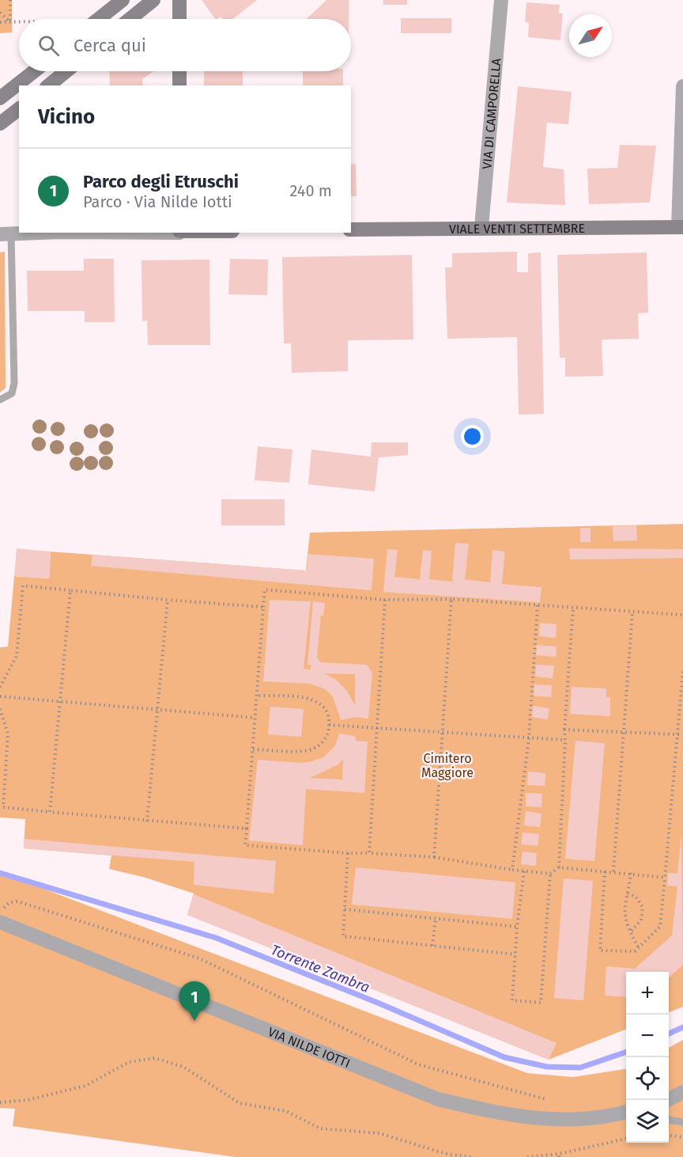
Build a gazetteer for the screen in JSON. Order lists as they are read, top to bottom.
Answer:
{
  "streets": {
    "street": ["VIA DI CAMPORELLA", "VIALE VENTI SETTEMBRE", "VIA NILDE IOTTI"]
  },
  "crossings": [
    ["VIA DI CAMPORELLA", "VIALE VENTI SETTEMBRE"]
  ],
  "water": ["Torrente Zambra"],
  "parks": ["Cimitero Maggiore"],
  "north": "top right",
  "page": {
    "search": "Cerca qui",
    "heading": "Vicino",
    "list": [
      {
        "mark": "1",
        "name": "Parco degli Etruschi",
        "note": "Parco · Via Nilde Iotti",
        "value": "240 m"
      }
    ],
    "map_buttons": ["+", "−"],
    "pins": "1"
  }
}
